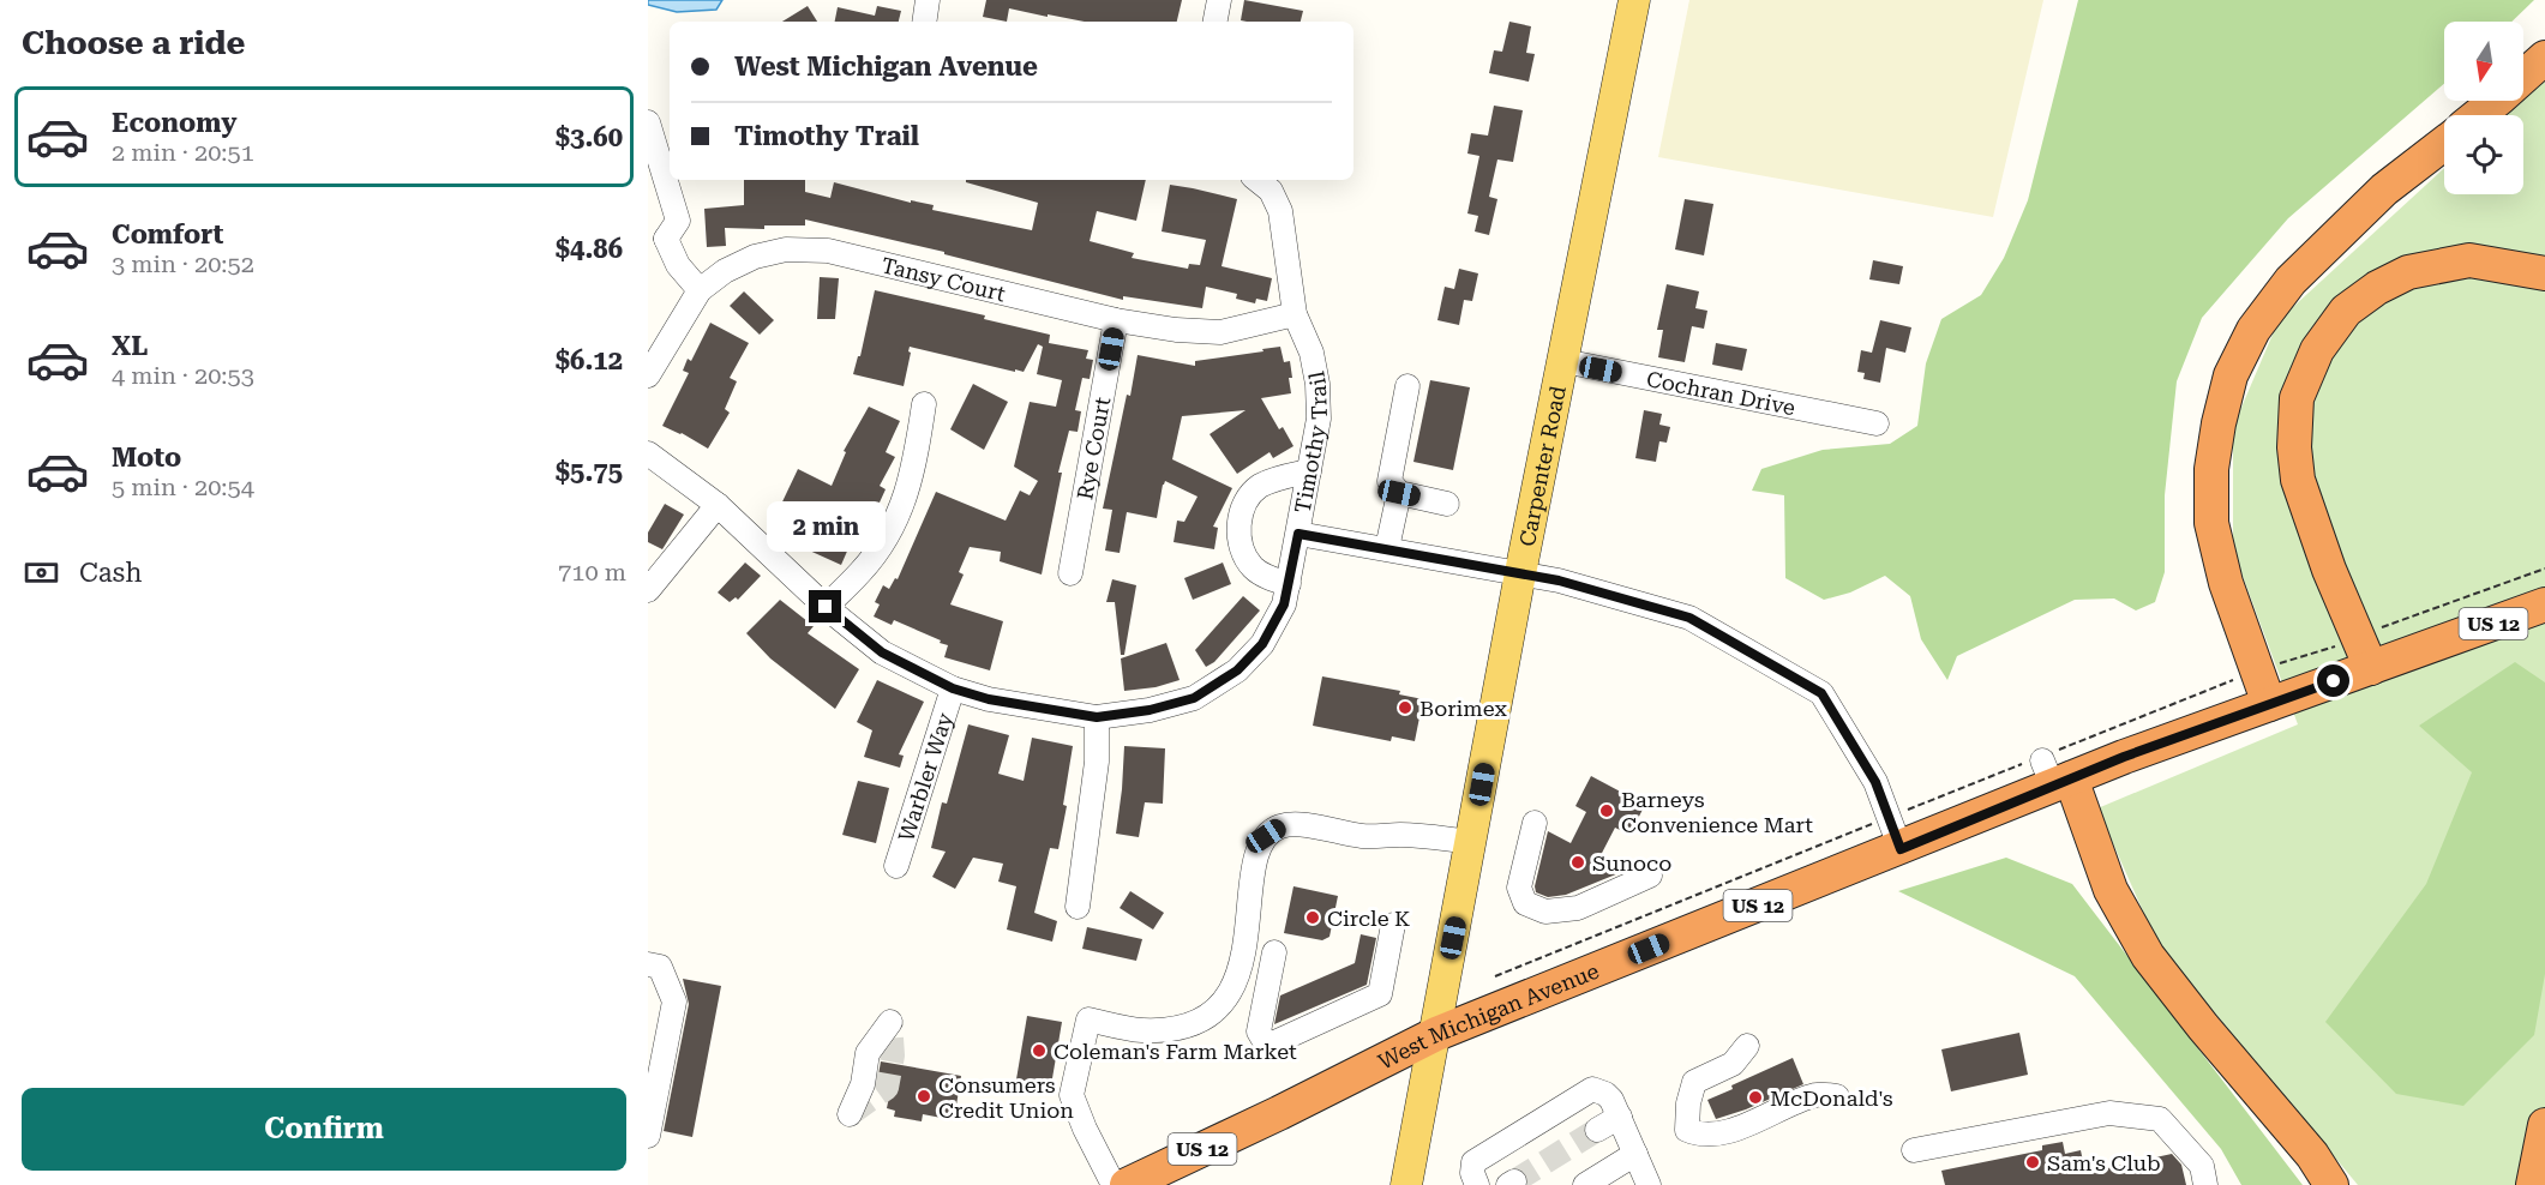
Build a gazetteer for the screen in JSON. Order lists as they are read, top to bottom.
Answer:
{
  "streets": {
    "highway": ["US 12", "West Michigan Avenue"],
    "main road": ["Carpenter Road"],
    "street": [
      "Tansy Court",
      "Cochran Drive",
      "Timothy Trail",
      "Rye Court",
      "Warbler Way"
    ]
  },
  "crossings": [
    ["Tansy Court", "Timothy Trail"],
    ["Tansy Court", "Rye Court"],
    ["Cochran Drive", "Carpenter Road"],
    ["Timothy Trail", "Warbler Way"],
    ["Carpenter Road", "West Michigan Avenue"]
  ],
  "places": [
    "Borimex",
    "Barneys Convenience Mart",
    "Sunoco",
    "Circle K",
    "Coleman's Farm Market",
    "Consumers Credit Union",
    "McDonald's",
    "Sam's Club"
  ],
  "north": "bottom",
  "page": {
    "heading": "Choose a ride",
    "banner": ["West Michigan Avenue", "Timothy Trail"],
    "list": [
      {
        "name": "Economy",
        "note": "2 min · 20:51",
        "value": "$3.60"
      },
      {
        "name": "Comfort",
        "note": "3 min · 20:52",
        "value": "$4.86"
      },
      {
        "name": "XL",
        "note": "4 min · 20:53",
        "value": "$6.12"
      },
      {
        "name": "Moto",
        "note": "5 min · 20:54",
        "value": "$5.75"
      }
    ],
    "bubble": "2 min",
    "pay": ["Cash", "710 m"],
    "buttons": "Confirm"
  }
}
